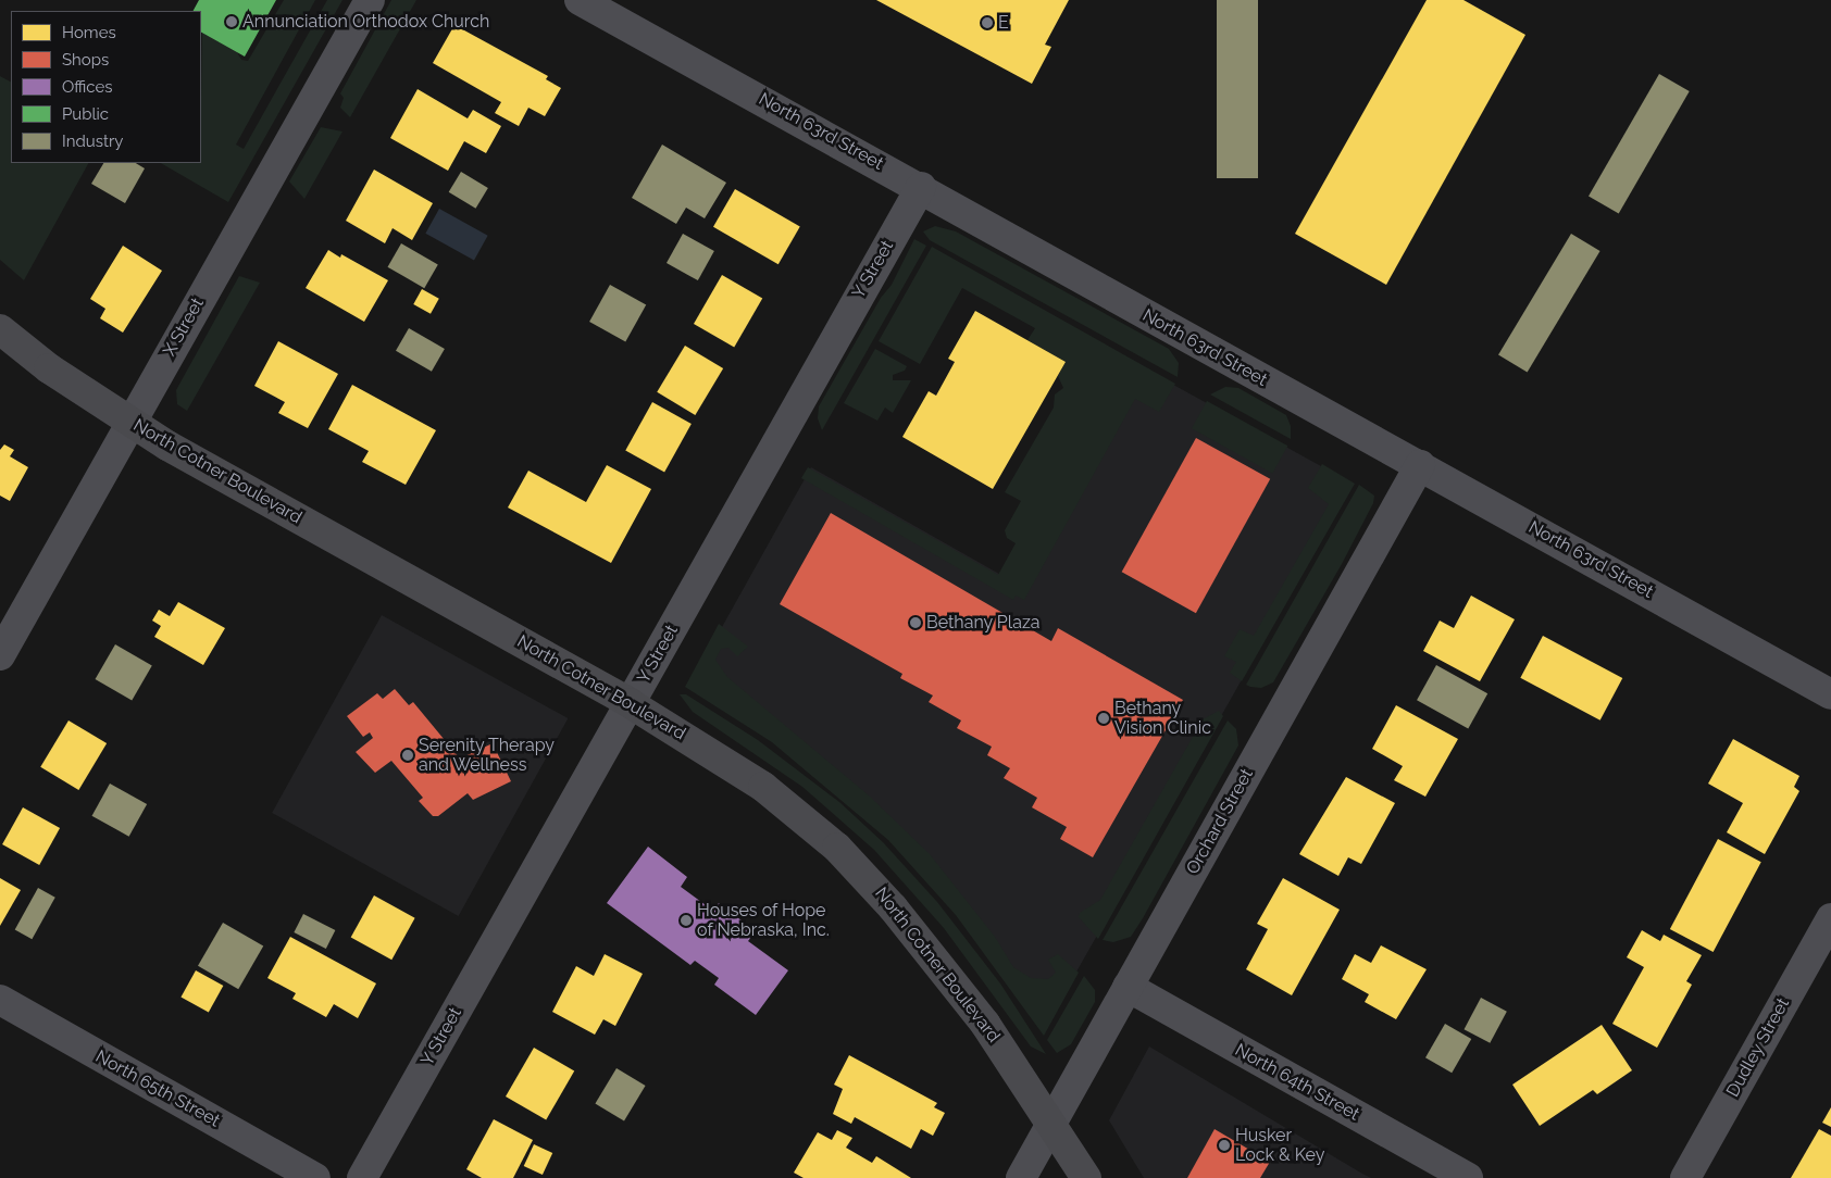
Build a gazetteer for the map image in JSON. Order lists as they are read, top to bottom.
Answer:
{
  "streets": {
    "main road": ["North Cotner Boulevard"],
    "street": [
      "North 63rd Street",
      "Y Street",
      "X Street",
      "Orchard Street",
      "Dudley Street",
      "North 64th Street",
      "North 65th Street"
    ]
  },
  "crossings": [
    ["North 63rd Street", "Y Street"],
    ["North 63rd Street", "Orchard Street"],
    ["Y Street", "North Cotner Boulevard"],
    ["X Street", "North Cotner Boulevard"],
    ["North Cotner Boulevard", "Orchard Street"],
    ["Orchard Street", "North 64th Street"]
  ],
  "places": [
    "Annunciation Orthodox Church",
    "E",
    "Bethany Plaza",
    "Bethany Vision Clinic",
    "Serenity Therapy and Wellness",
    "Houses of Hope of Nebraska, Inc.",
    "Husker Lock & Key"
  ],
  "legend": [
    "Homes",
    "Shops",
    "Offices",
    "Public",
    "Industry"
  ]
}
